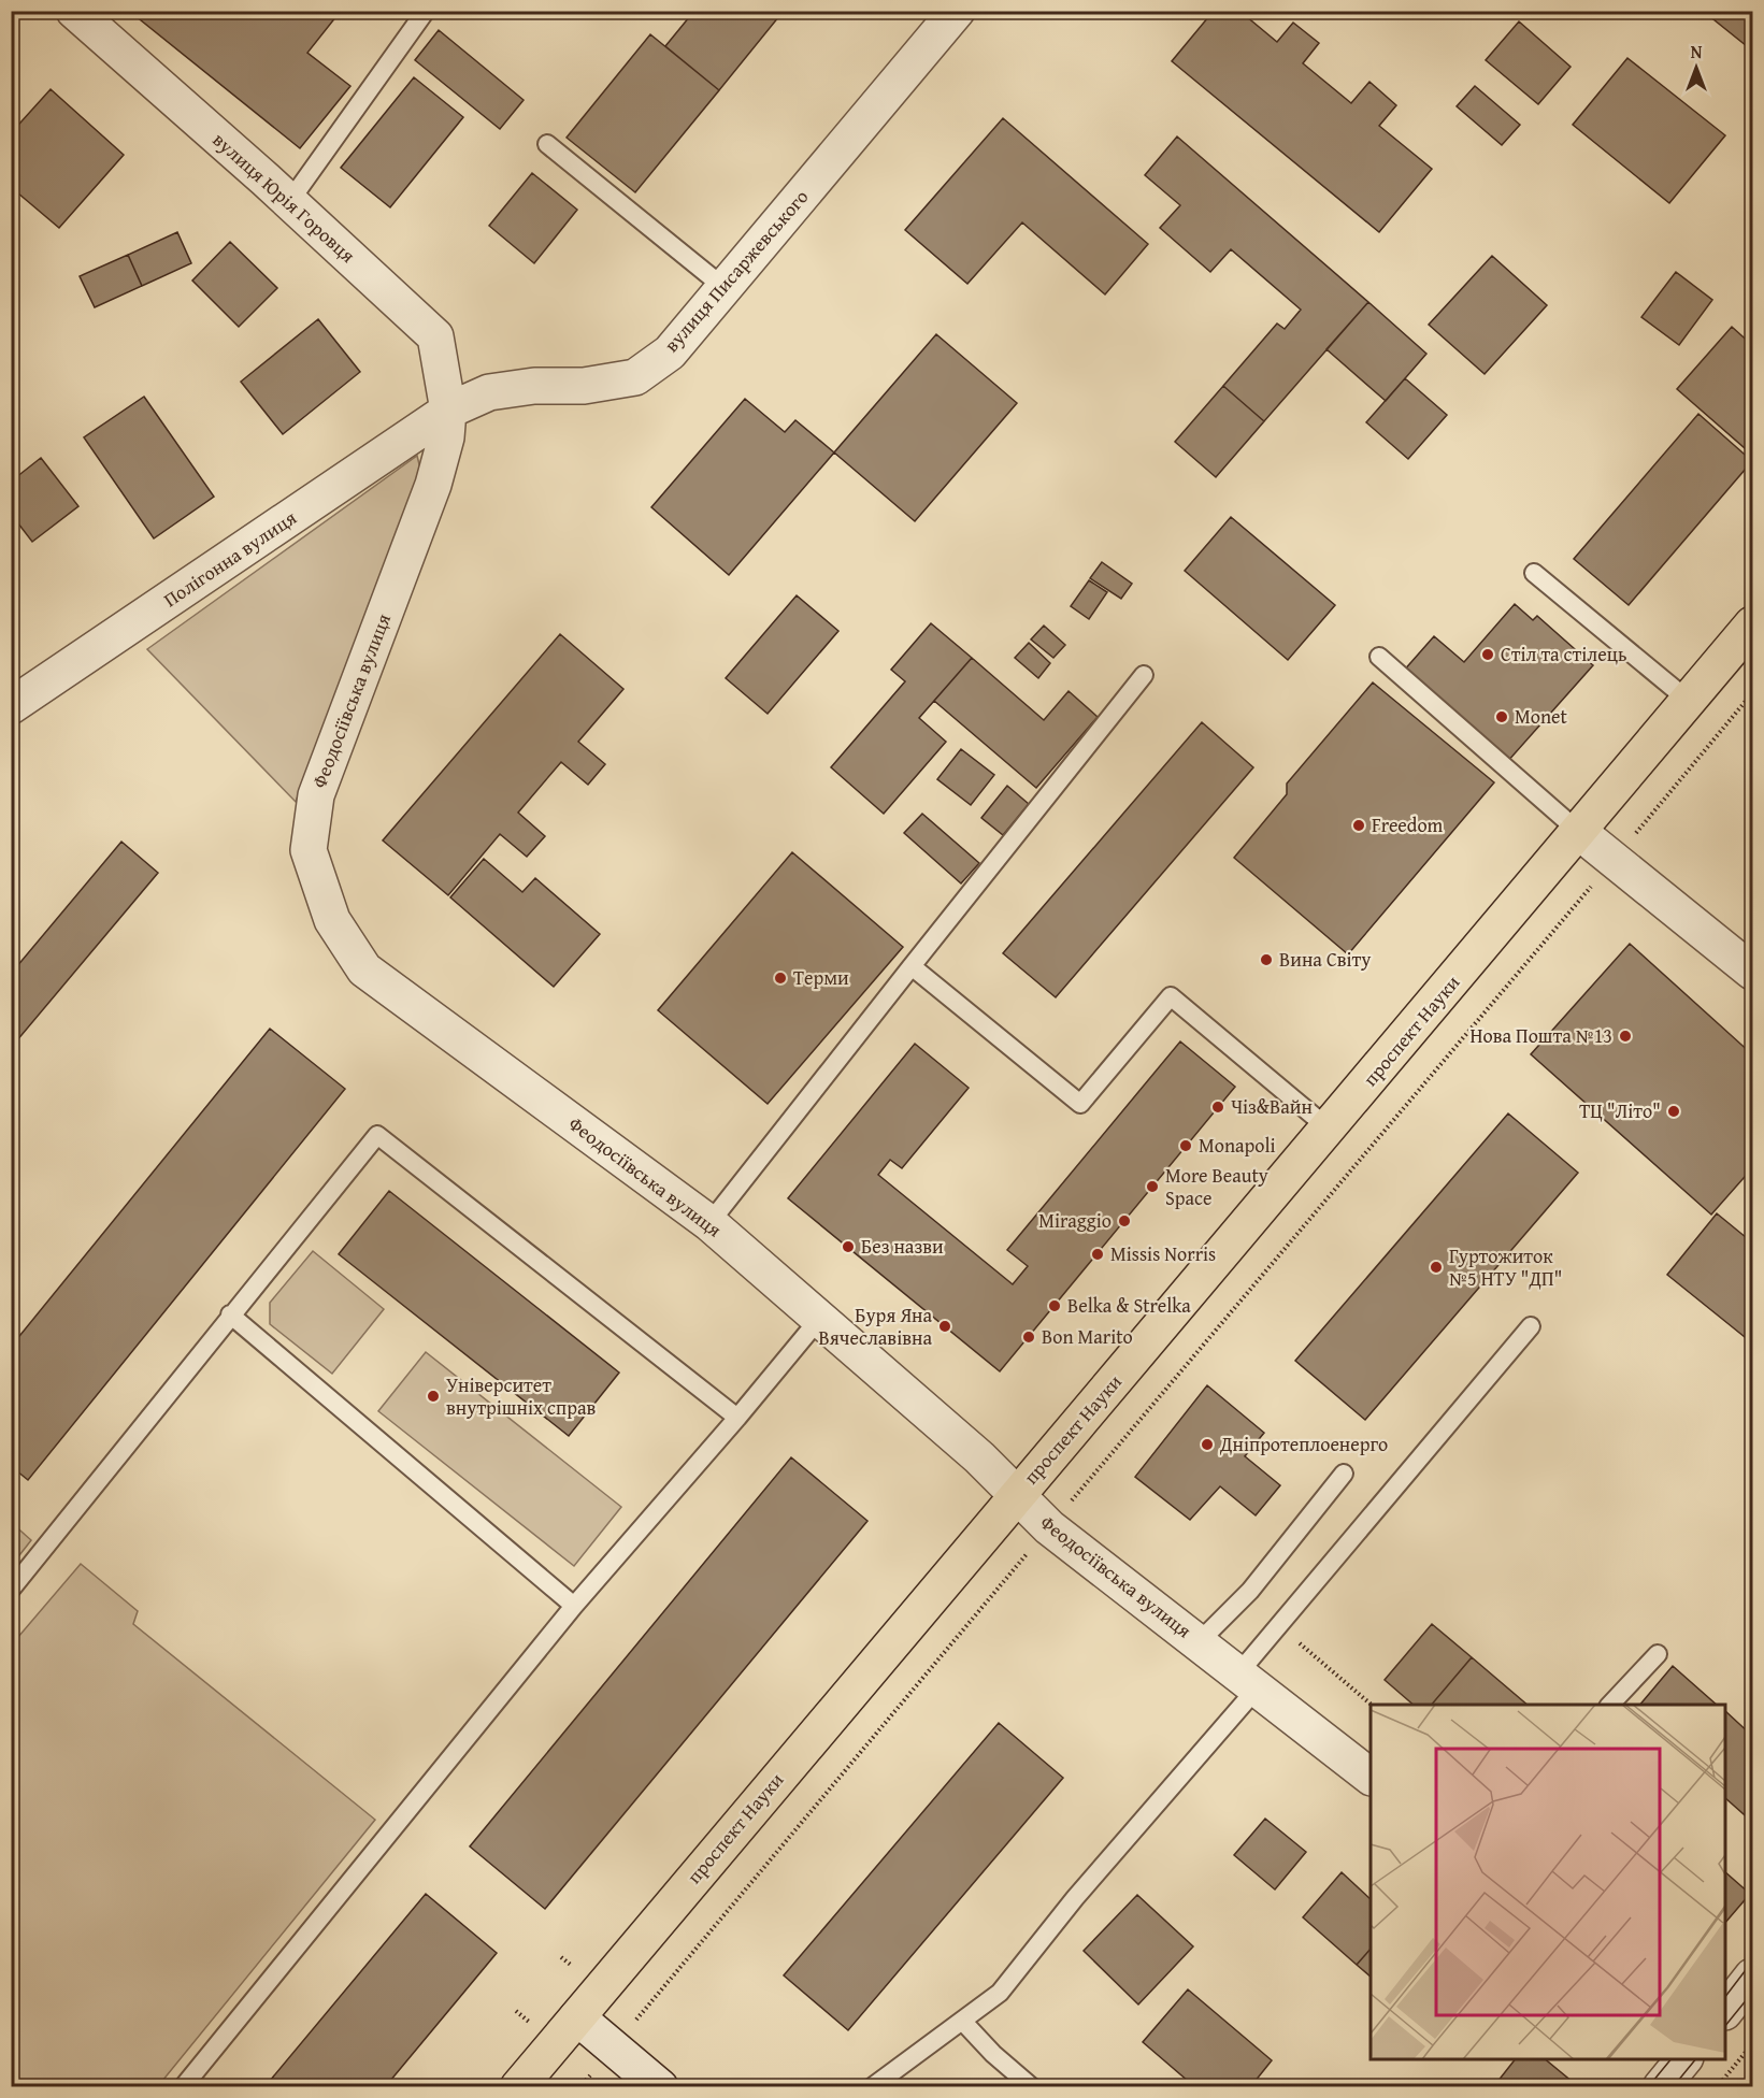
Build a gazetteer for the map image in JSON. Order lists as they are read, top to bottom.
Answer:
{
  "streets": {
    "main road": ["проспект Науки"],
    "street": [
      "вулиця Юрія Горовця",
      "вулиця Писаржевського",
      "Полігонна вулиця",
      "Феодосіївська вулиця"
    ]
  },
  "crossings": [
    ["вулиця Юрія Горовця", "вулиця Писаржевського"],
    ["вулиця Юрія Горовця", "Полігонна вулиця"],
    ["вулиця Юрія Горовця", "Феодосіївська вулиця"],
    ["вулиця Писаржевського", "Полігонна вулиця"],
    ["вулиця Писаржевського", "Феодосіївська вулиця"],
    ["Полігонна вулиця", "Феодосіївська вулиця"],
    ["Феодосіївська вулиця", "проспект Науки"]
  ],
  "places": [
    "Стіл та стілець",
    "Monet",
    "Freedom",
    "Вина Світу",
    "Терми",
    "Нова Пошта №13",
    "Чіз&Вайн",
    "ТЦ \"Літо\"",
    "Monapoli",
    "More Beauty Space",
    "Miraggio",
    "Без назви",
    "Missis Norris",
    "Гуртожиток №5 НТУ \"ДП\"",
    "Belka & Strelka",
    "Буря Яна Вячеславівна",
    "Bon Marito",
    "Університет внутрішніх справ",
    "Дніпротеплоенерго"
  ],
  "north": "top"
}
